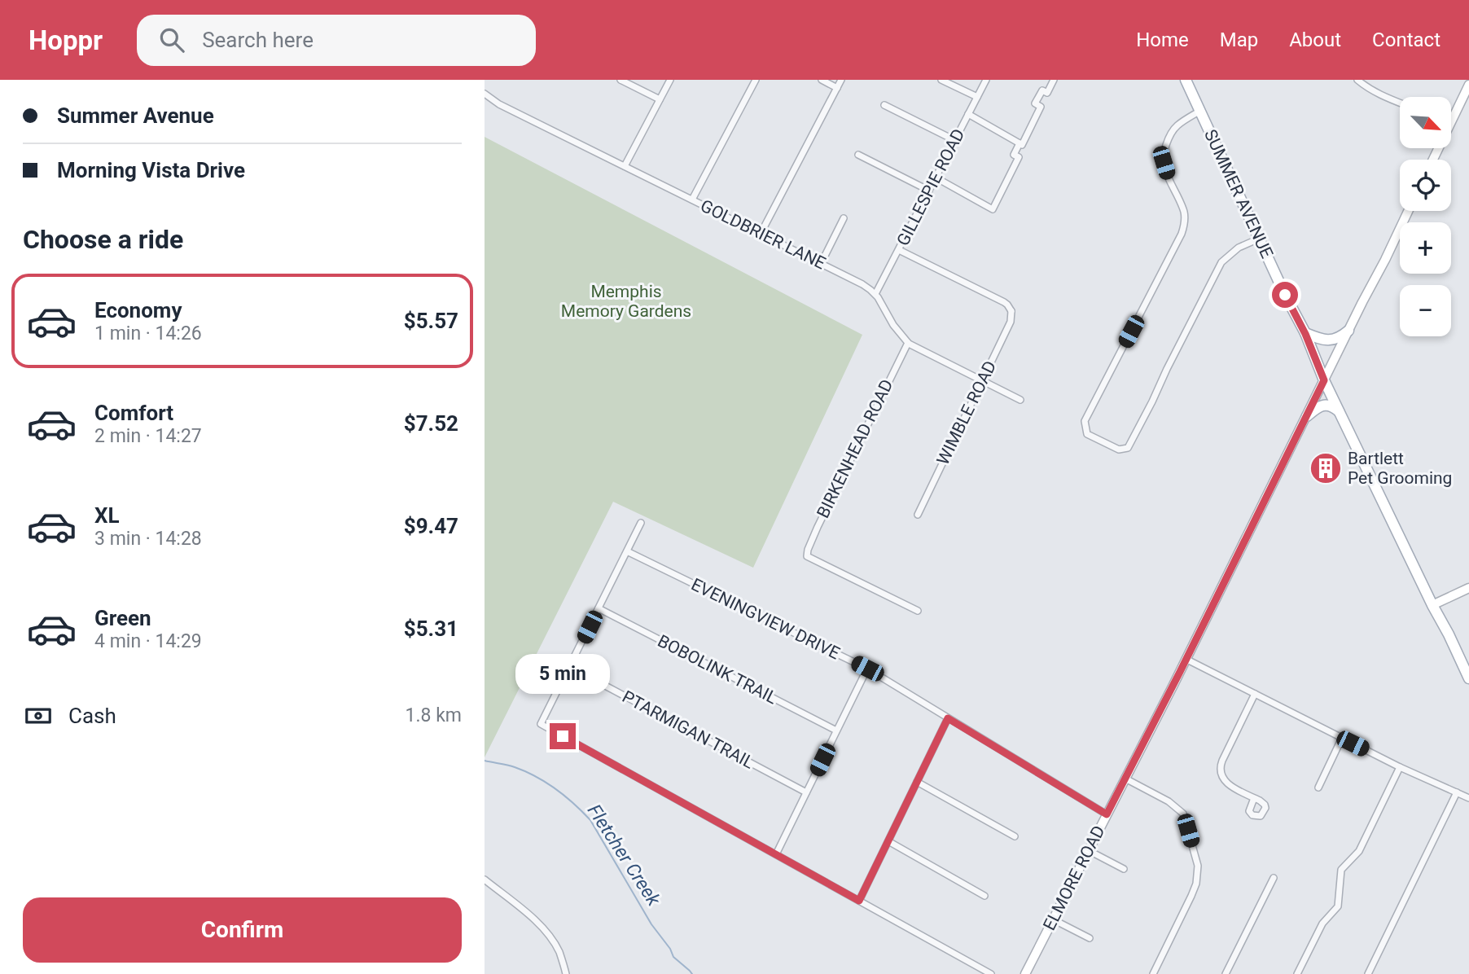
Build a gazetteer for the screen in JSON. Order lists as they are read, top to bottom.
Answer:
{
  "streets": {
    "main road": ["SUMMER AVENUE"],
    "street": [
      "GILLESPIE ROAD",
      "GOLDBRIER LANE",
      "WIMBLE ROAD",
      "BIRKENHEAD ROAD",
      "EVENINGVIEW DRIVE",
      "BOBOLINK TRAIL",
      "PTARMIGAN TRAIL",
      "ELMORE ROAD"
    ]
  },
  "crossings": [
    ["GILLESPIE ROAD", "GOLDBRIER LANE"],
    ["GILLESPIE ROAD", "WIMBLE ROAD"],
    ["SUMMER AVENUE", "ELMORE ROAD"],
    ["GOLDBRIER LANE", "WIMBLE ROAD"],
    ["GOLDBRIER LANE", "BIRKENHEAD ROAD"],
    ["EVENINGVIEW DRIVE", "ELMORE ROAD"]
  ],
  "water": ["Fletcher Creek"],
  "parks": ["Memphis Memory Gardens"],
  "places": {
    "building": ["Bartlett Pet Grooming"]
  },
  "north": "bottom right",
  "page": {
    "header": "Hoppr",
    "search": "Search here",
    "nav": [
      "Home",
      "Map",
      "About",
      "Contact"
    ],
    "banner": ["Summer Avenue", "Morning Vista Drive"],
    "map_buttons": ["+", "−"],
    "heading": "Choose a ride",
    "list": [
      {
        "name": "Economy",
        "note": "1 min · 14:26",
        "value": "$5.57"
      },
      {
        "name": "Comfort",
        "note": "2 min · 14:27",
        "value": "$7.52"
      },
      {
        "name": "XL",
        "note": "3 min · 14:28",
        "value": "$9.47"
      },
      {
        "name": "Green",
        "note": "4 min · 14:29",
        "value": "$5.31"
      }
    ],
    "bubble": "5 min",
    "pay": ["Cash", "1.8 km"],
    "buttons": "Confirm"
  }
}
